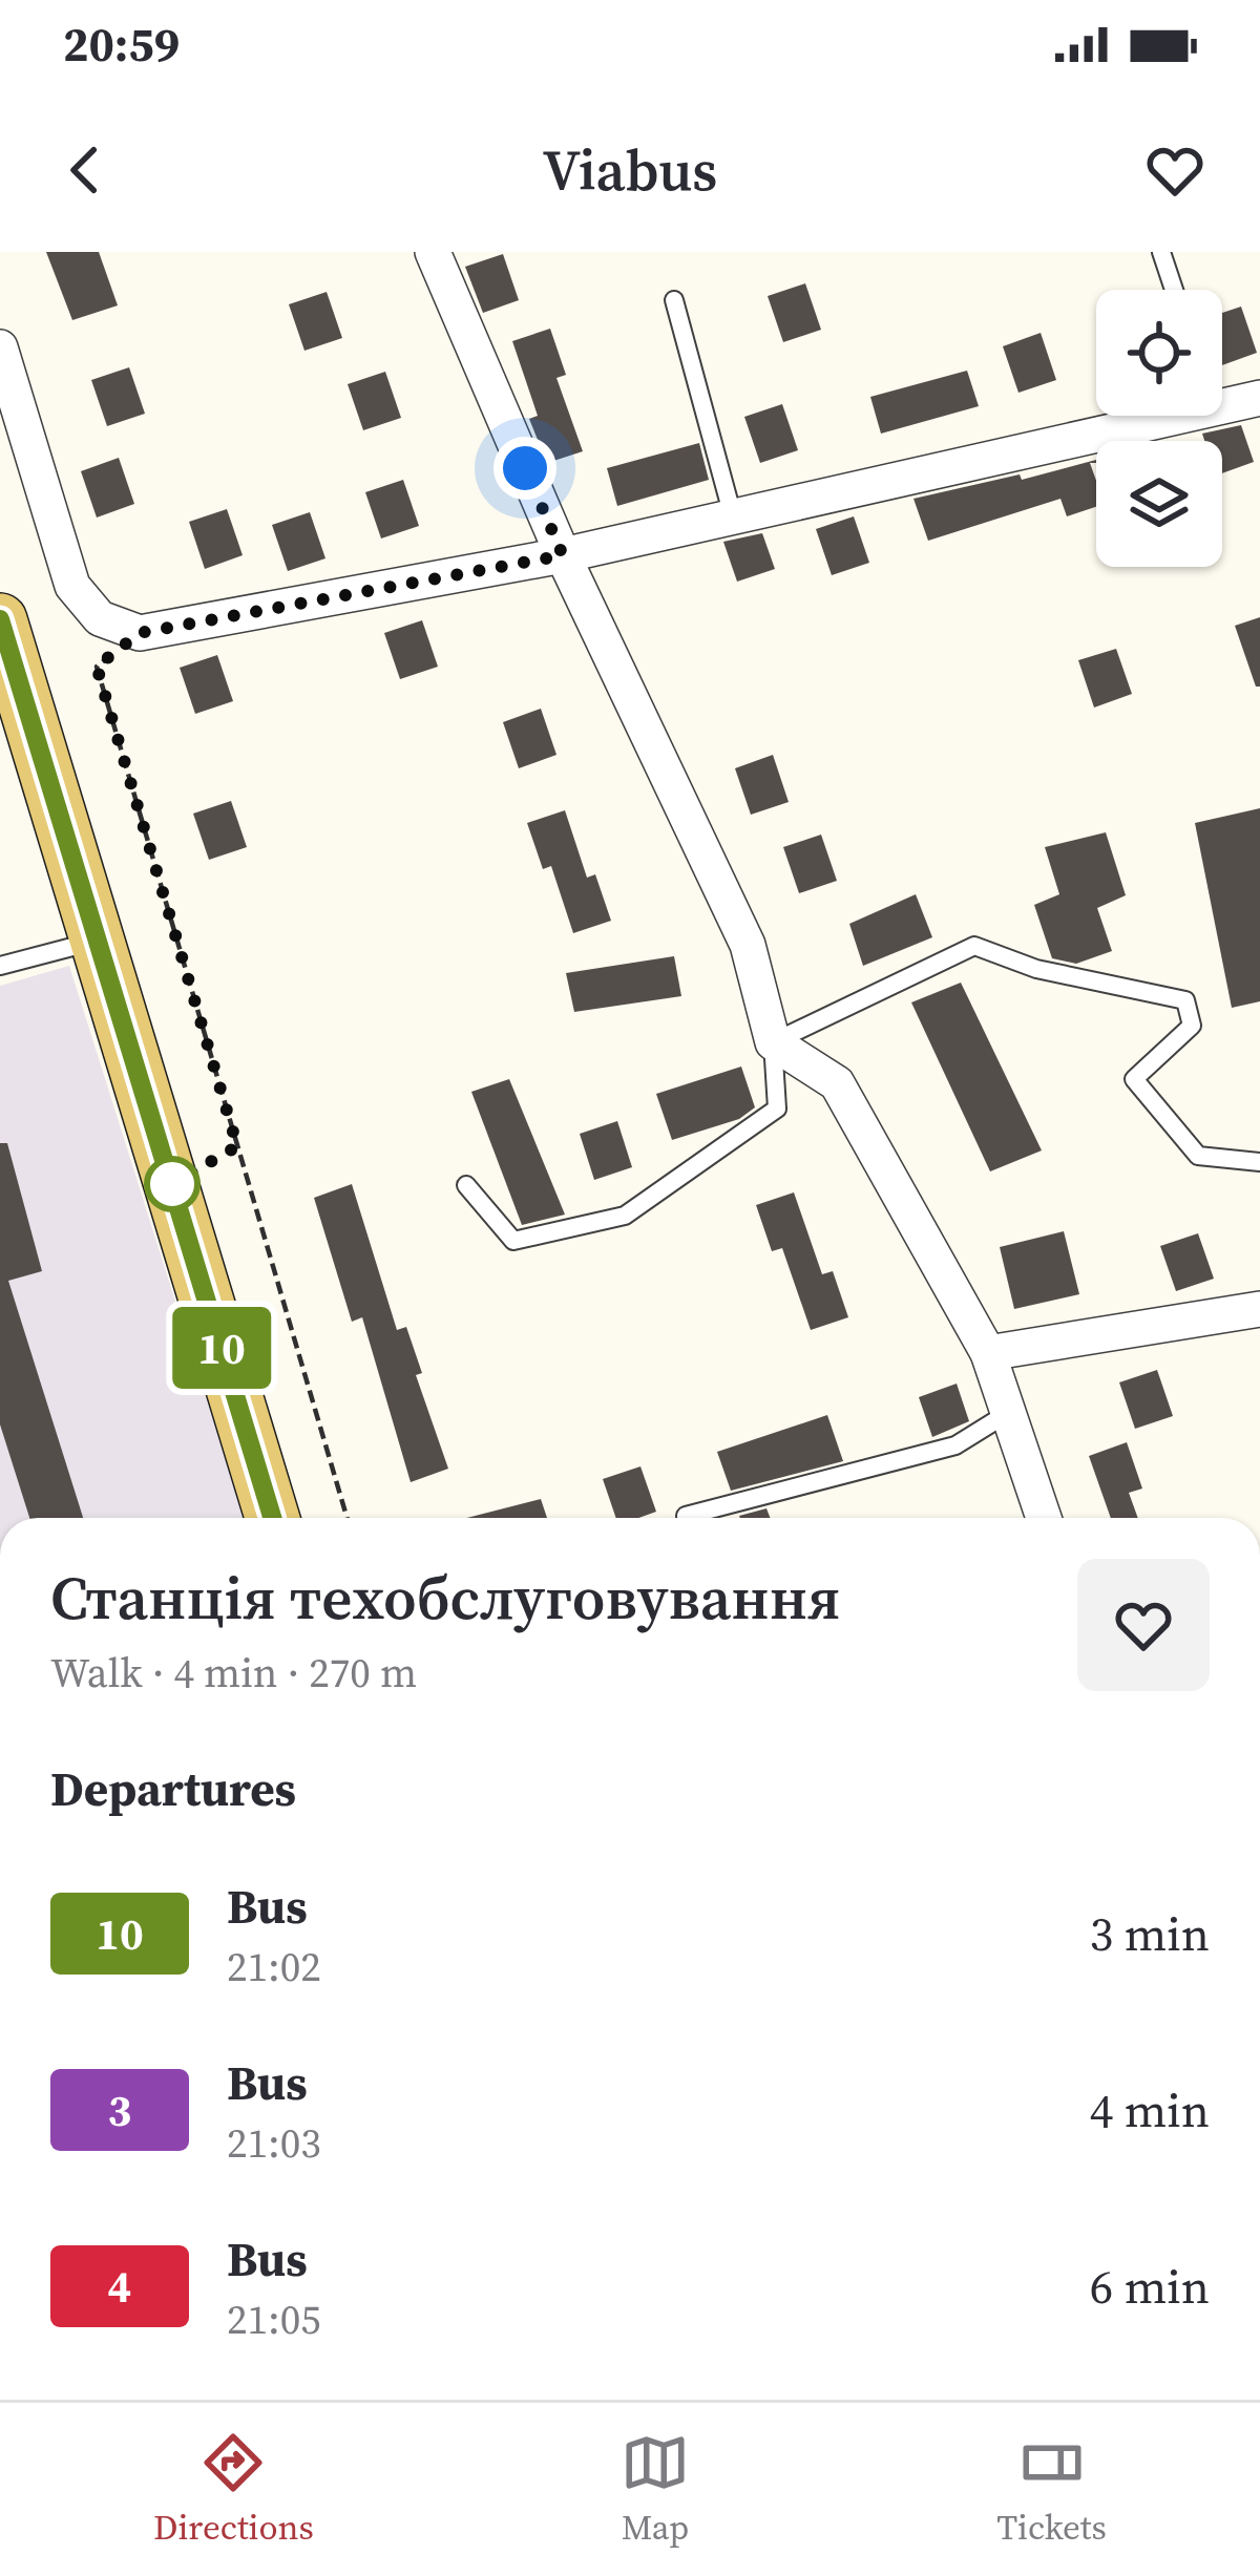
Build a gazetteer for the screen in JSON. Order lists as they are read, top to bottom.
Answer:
{
  "lines": ["bus line 10"],
  "page": {
    "status": "20:59",
    "header": "Viabus",
    "on_map": "10",
    "heading": [
      ["Станція техобслуговування", "Walk · 4 min · 270 m"],
      "Departures"
    ],
    "list": [
      {
        "mark": "10",
        "name": "Bus",
        "note": "21:02",
        "value": "3 min"
      },
      {
        "mark": "3",
        "name": "Bus",
        "note": "21:03",
        "value": "4 min"
      },
      {
        "mark": "4",
        "name": "Bus",
        "note": "21:05",
        "value": "6 min"
      }
    ],
    "tabs": ["Directions", "Map", "Tickets"]
  }
}
